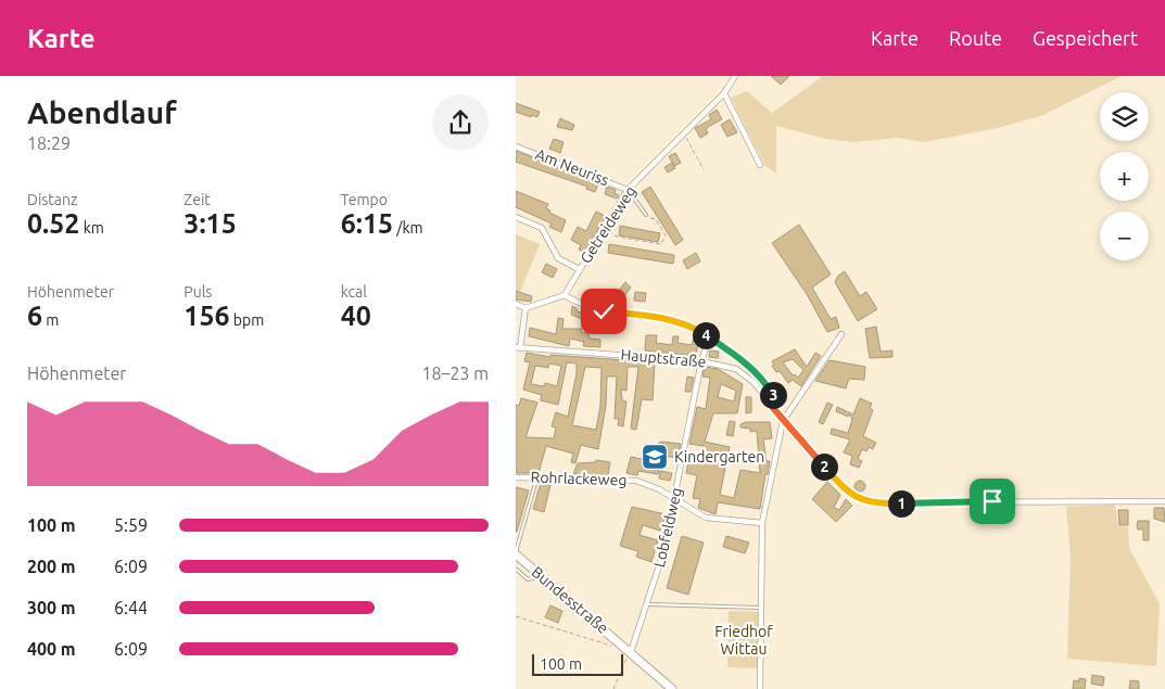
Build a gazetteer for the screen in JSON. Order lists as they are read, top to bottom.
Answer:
{
  "streets": {
    "main road": ["Bundesstraße"],
    "street": [
      "Am Neuriss",
      "Getreideweg",
      "Hauptstraße",
      "Rohrlackeweg",
      "Lobfeldweg"
    ]
  },
  "crossings": [
    ["Am Neuriss", "Getreideweg"],
    ["Hauptstraße", "Lobfeldweg"],
    ["Rohrlackeweg", "Lobfeldweg"],
    ["Lobfeldweg", "Bundesstraße"]
  ],
  "parks": ["Friedhof Wittau"],
  "places": {
    "school or university": ["Kindergarten"]
  },
  "scale_bar": "100 m",
  "page": {
    "header": "Karte",
    "nav": ["Karte", "Route", "Gespeichert"],
    "heading": ["Abendlauf", "18:29"],
    "map_buttons": ["+", "−"],
    "stats": [
      ["Distanz", "0.52 km"],
      ["Zeit", "3:15"],
      ["Tempo", "6:15 /km"],
      ["Höhenmeter", "6 m"],
      ["Puls", "156 bpm"],
      ["kcal", "40"]
    ],
    "pins": [
      "4",
      "3",
      "2",
      "1"
    ],
    "chart": ["Höhenmeter", "18–23 m"],
    "list": [
      {
        "name": "100 m",
        "note": "5:59"
      },
      {
        "name": "200 m",
        "note": "6:09"
      },
      {
        "name": "300 m",
        "note": "6:44"
      },
      {
        "name": "400 m",
        "note": "6:09"
      }
    ],
    "scale": "100 m"
  }
}
